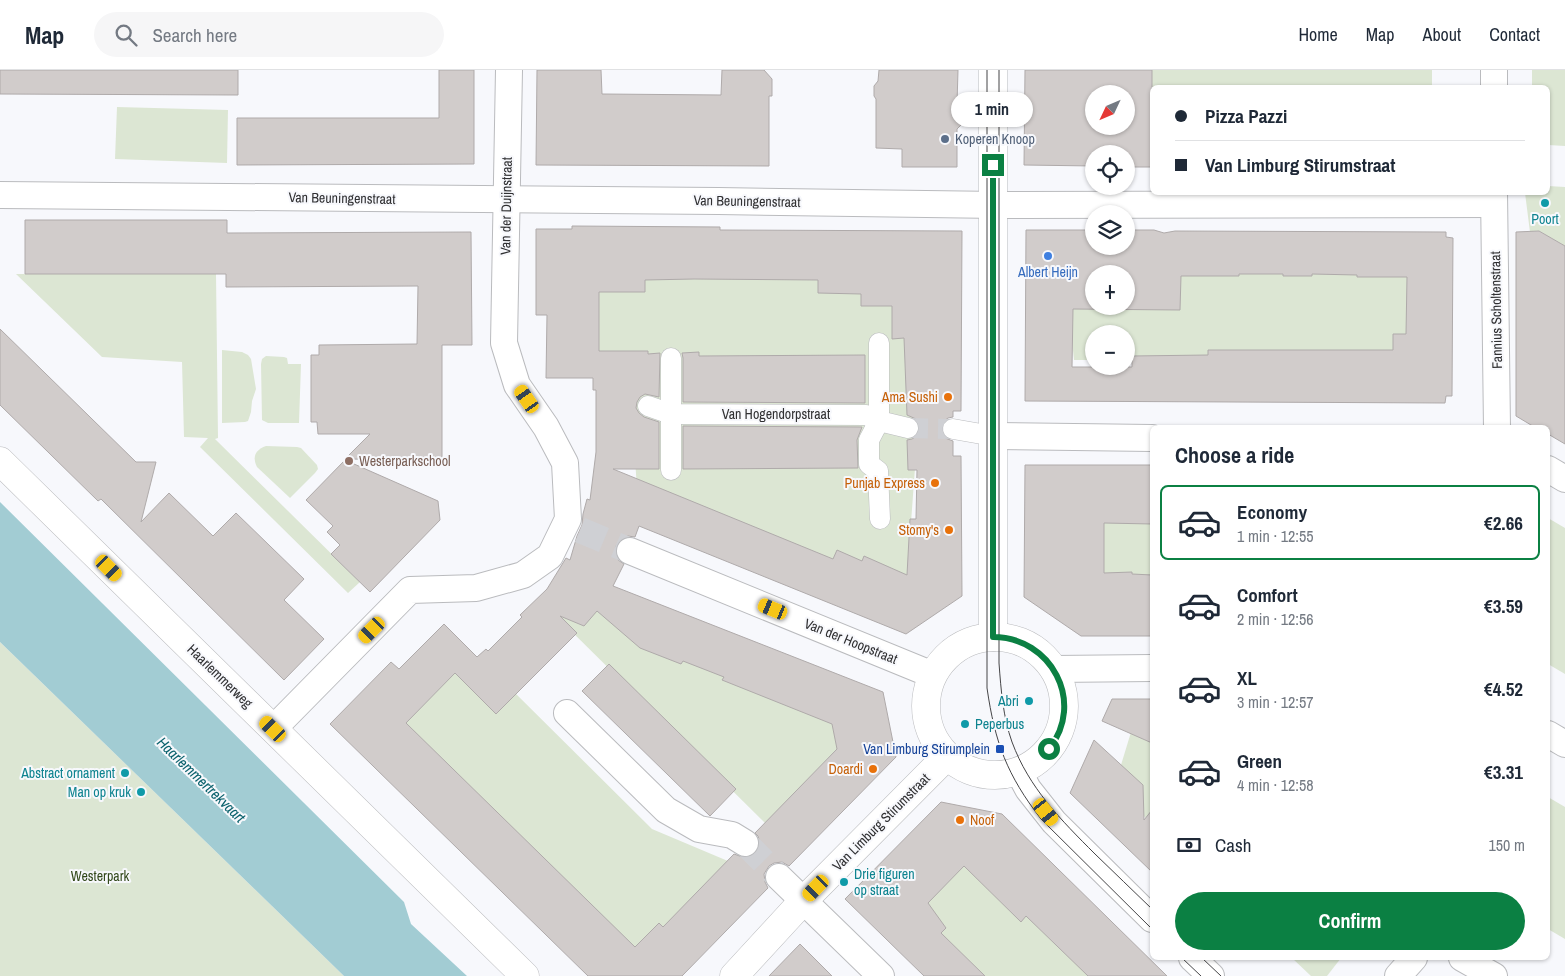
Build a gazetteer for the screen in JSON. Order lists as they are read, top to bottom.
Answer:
{
  "streets": {
    "street": [
      "Van Beuningenstraat",
      "Van der Duijnstraat",
      "Fannius Scholtenstraat",
      "Van Hogendorpstraat",
      "Van der Hoopstraat",
      "Haarlemmerweg",
      "Van Limburg Stirumstraat"
    ]
  },
  "crossings": [
    ["Van Beuningenstraat", "Van der Duijnstraat"],
    ["Van Beuningenstraat", "Fannius Scholtenstraat"],
    ["Van der Duijnstraat", "Haarlemmerweg"],
    ["Van der Hoopstraat", "Van Limburg Stirumstraat"]
  ],
  "water": ["Haarlemmertrekvaart"],
  "parks": ["Westerpark"],
  "places": {
    "other": [
      "Koperen Knoop",
      "Poort",
      "Albert Heijn",
      "Ama Sushi",
      "Westerparkschool",
      "Punjab Express",
      "Stomy's",
      "Abri",
      "Peperbus",
      "Doardi",
      "Abstract ornament",
      "Man op kruk",
      "Noof",
      "Drie figuren op straat"
    ],
    "transit": ["Van Limburg Stirumplein"]
  },
  "north": "bottom left",
  "page": {
    "header": "Map",
    "search": "Search here",
    "nav": [
      "Home",
      "Map",
      "About",
      "Contact"
    ],
    "map_buttons": ["+", "−"],
    "banner": ["Pizza Pazzi", "Van Limburg Stirumstraat"],
    "bubble": "1 min",
    "heading": "Choose a ride",
    "list": [
      {
        "name": "Economy",
        "note": "1 min · 12:55",
        "value": "€2.66"
      },
      {
        "name": "Comfort",
        "note": "2 min · 12:56",
        "value": "€3.59"
      },
      {
        "name": "XL",
        "note": "3 min · 12:57",
        "value": "€4.52"
      },
      {
        "name": "Green",
        "note": "4 min · 12:58",
        "value": "€3.31"
      }
    ],
    "pay": ["Cash", "150 m"],
    "buttons": "Confirm"
  }
}
